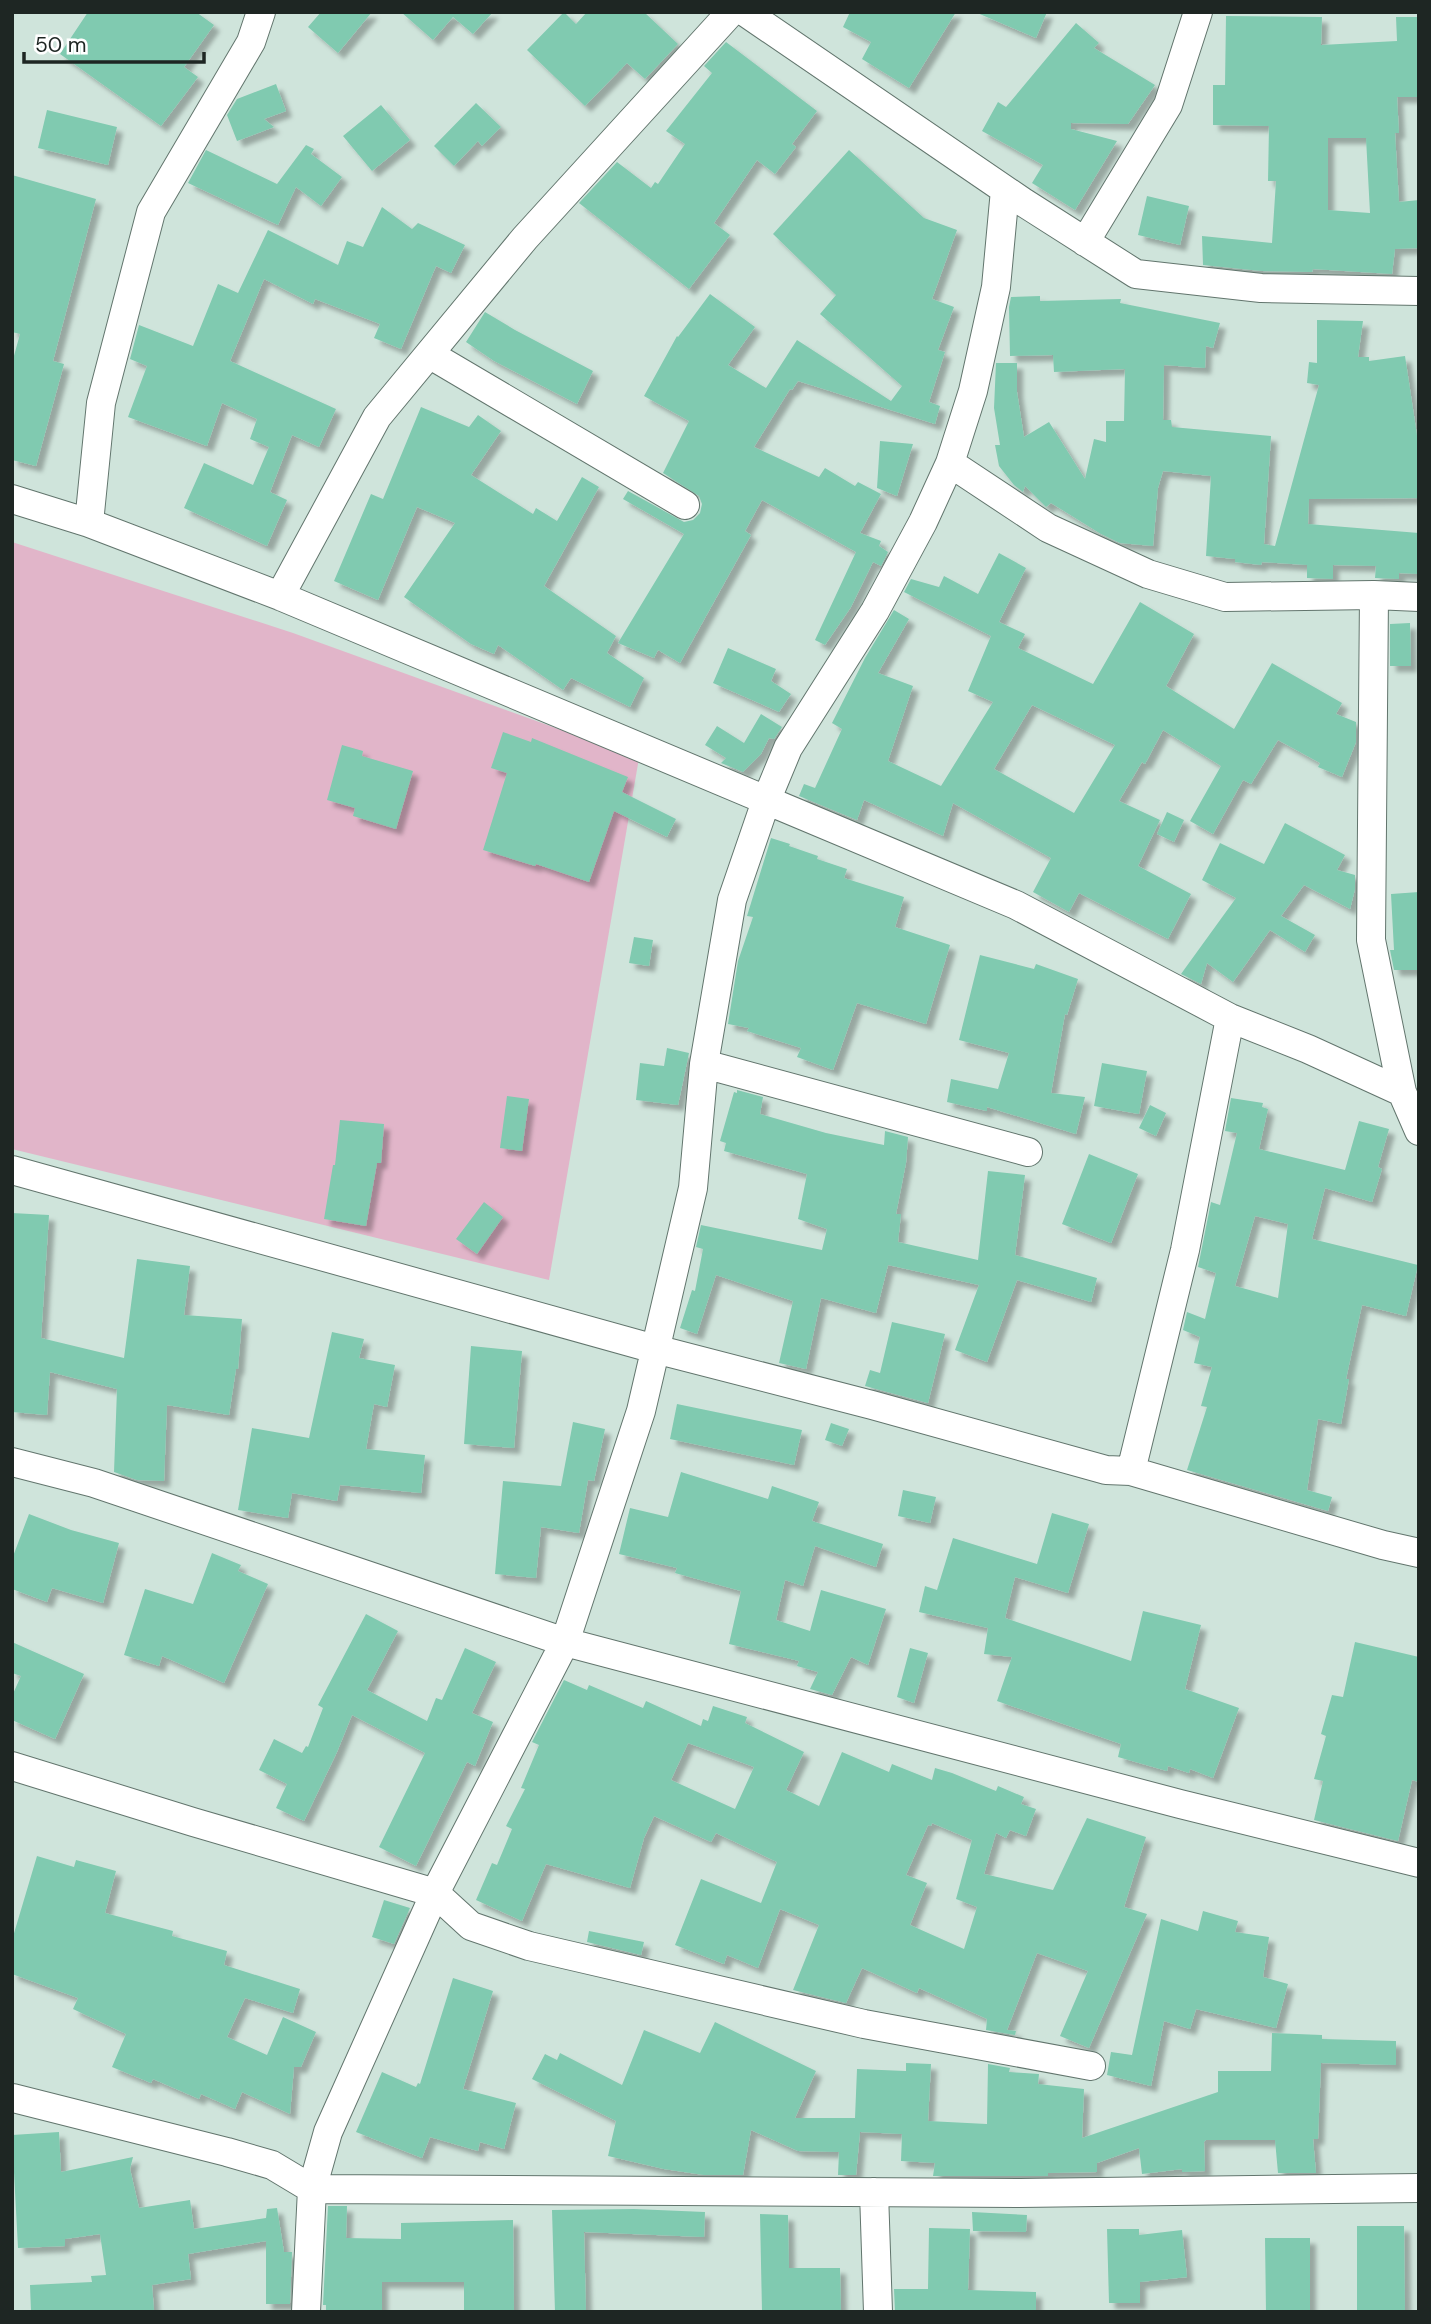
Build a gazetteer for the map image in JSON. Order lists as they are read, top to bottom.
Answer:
{
  "scale_bar": "50 m"
}
